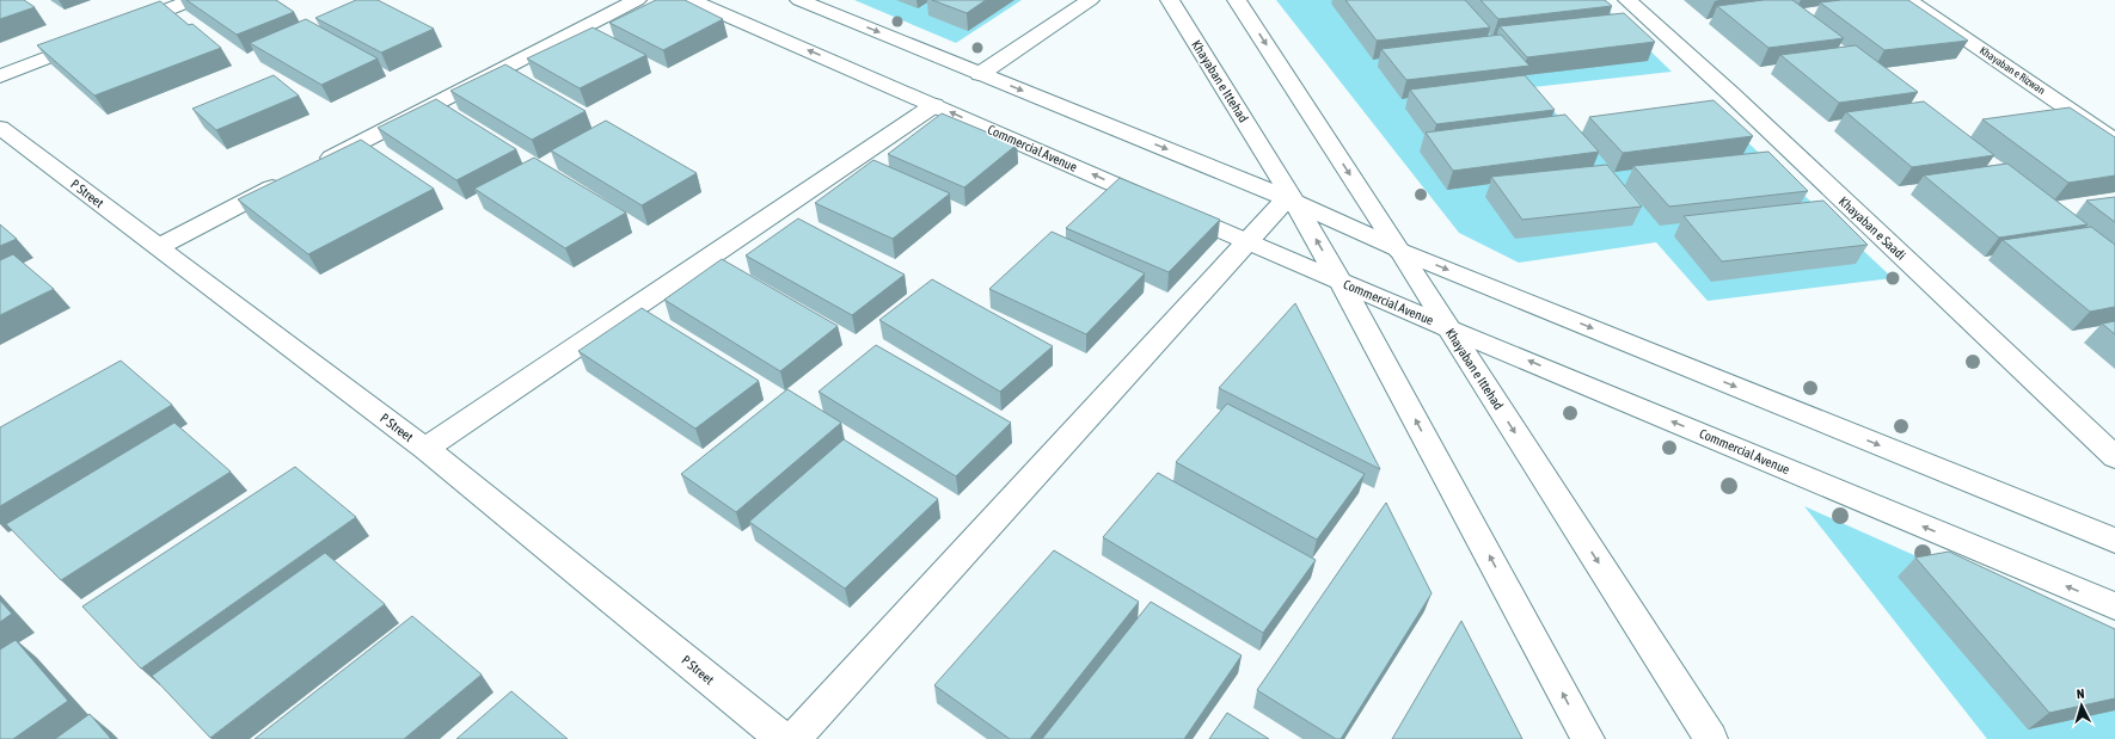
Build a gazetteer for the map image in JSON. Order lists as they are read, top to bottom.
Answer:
{
  "streets": {
    "street": [
      "Khayaban e Rizwan",
      "Khayaban e Ittehad",
      "Commercial Avenue",
      "P Street",
      "Khayaban e Saadi"
    ]
  },
  "crossings": [
    ["Khayaban e Ittehad", "Commercial Avenue"]
  ],
  "north": "top"
}
